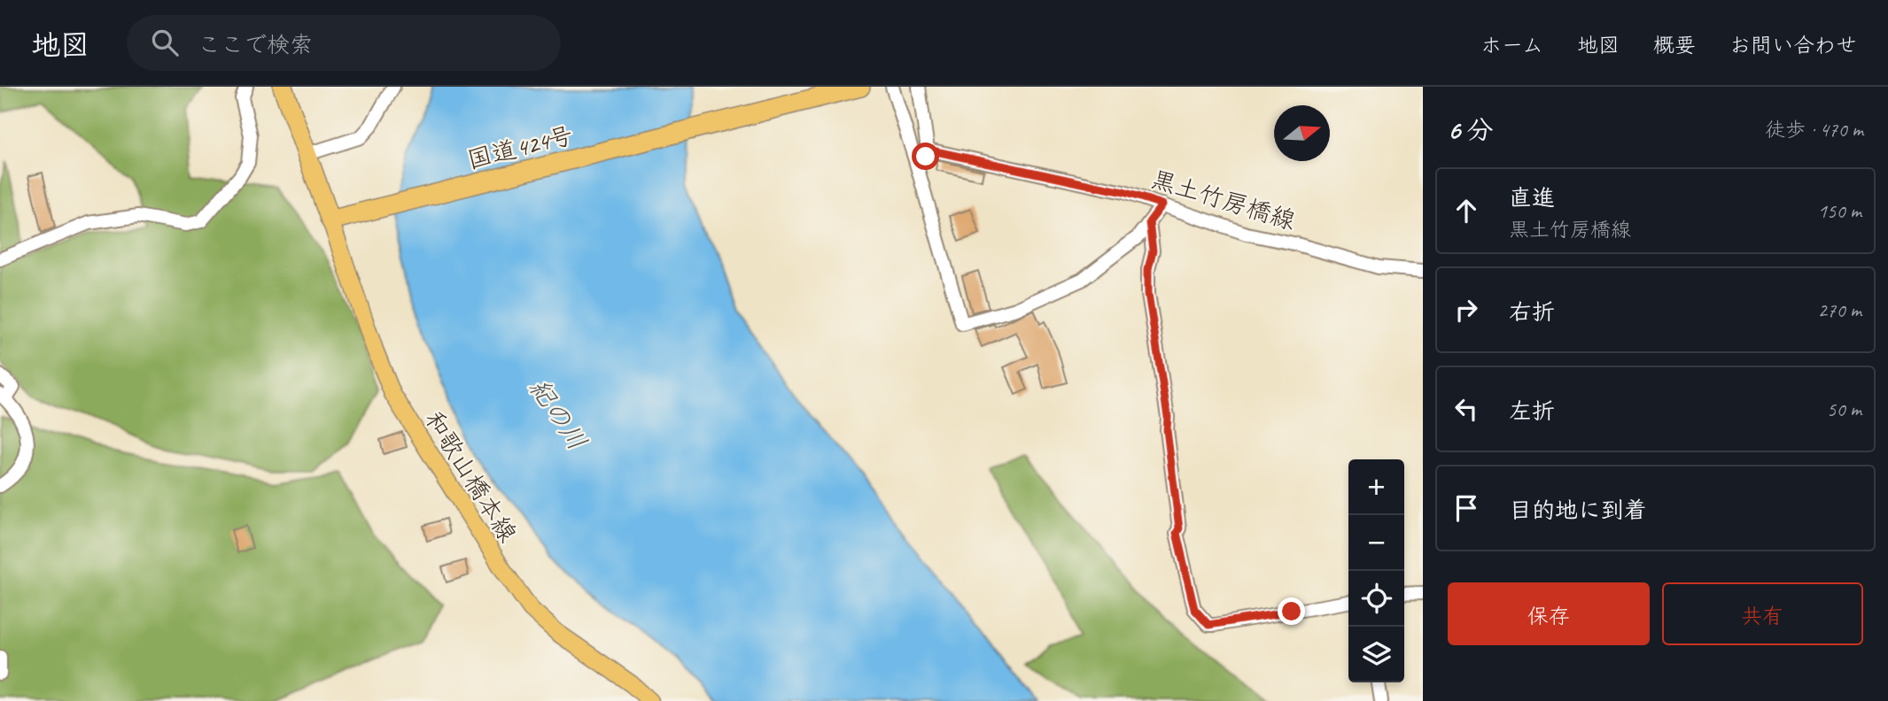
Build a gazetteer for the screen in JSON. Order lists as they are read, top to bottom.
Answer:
{
  "streets": {
    "highway": ["国道424号"],
    "main road": ["和歌山橋本線"],
    "street": ["黒土竹房橋線"]
  },
  "crossings": [
    ["国道424号", "和歌山橋本線"]
  ],
  "water": ["紀の川"],
  "north": "right",
  "page": {
    "header": "地図",
    "search": "ここで検索",
    "nav": [
      "ホーム",
      "地図",
      "概要",
      "お問い合わせ"
    ],
    "heading": ["6 分", "徒歩 · 470 m"],
    "list": [
      ["直進", "黒土竹房橋線", "150 m"],
      ["右折", "270 m"],
      ["左折", "50 m"],
      "目的地に到着"
    ],
    "map_buttons": ["+", "−"],
    "buttons": ["保存", "共有"]
  }
}
